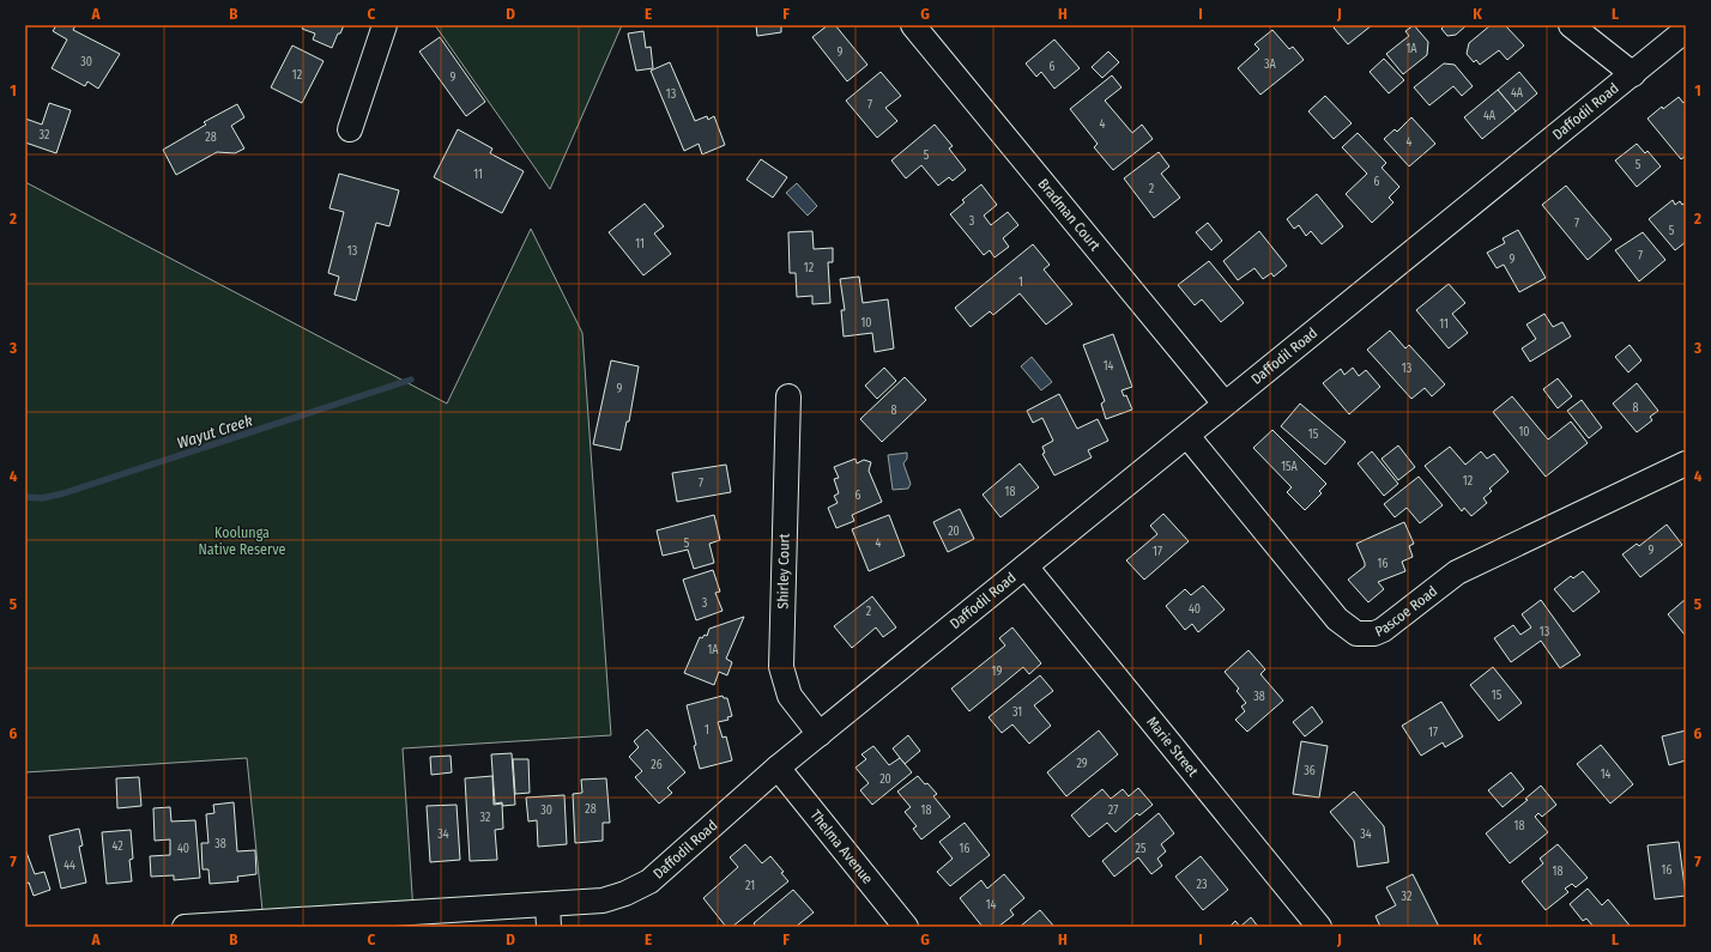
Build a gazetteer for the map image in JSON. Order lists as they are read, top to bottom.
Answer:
{
  "streets": {
    "street": [
      "Daffodil Road",
      "Bradman Court",
      "Shirley Court",
      "Pascoe Road",
      "Marie Street",
      "Thelma Avenue"
    ]
  },
  "crossings": [
    ["Daffodil Road", "Bradman Court"],
    ["Daffodil Road", "Shirley Court"],
    ["Daffodil Road", "Pascoe Road"],
    ["Daffodil Road", "Marie Street"],
    ["Daffodil Road", "Thelma Avenue"]
  ],
  "water": ["Wayut Creek"],
  "parks": ["Koolunga Native Reserve"],
  "house_numbers": [
    "1A",
    "9",
    "30",
    "3A",
    "6",
    "12",
    "9",
    "4A",
    "13",
    "7",
    "4A",
    "4",
    "32",
    "28",
    "4",
    "5",
    "5",
    "11",
    "6",
    "2",
    "3",
    "7",
    "5",
    "11",
    "13",
    "7",
    "9",
    "12",
    "1",
    "10",
    "11",
    "14",
    "13",
    "9",
    "8",
    "8",
    "10",
    "15",
    "15A",
    "12",
    "7",
    "18",
    "6",
    "20",
    "5",
    "4",
    "9",
    "17",
    "16",
    "3",
    "40",
    "2",
    "13",
    "1A",
    "19",
    "15",
    "38",
    "31",
    "1",
    "17",
    "29",
    "26",
    "36",
    "14",
    "20",
    "28",
    "30",
    "18",
    "27",
    "32",
    "18",
    "34",
    "34",
    "38",
    "42",
    "40",
    "16",
    "25",
    "44",
    "16",
    "18",
    "23",
    "21",
    "32",
    "14"
  ],
  "grid": {
    "columns": [
      "A",
      "B",
      "C",
      "D",
      "E",
      "F",
      "G",
      "H",
      "I",
      "J",
      "K",
      "L"
    ],
    "rows": [
      "1",
      "2",
      "3",
      "4",
      "5",
      "6",
      "7"
    ]
  }
}
